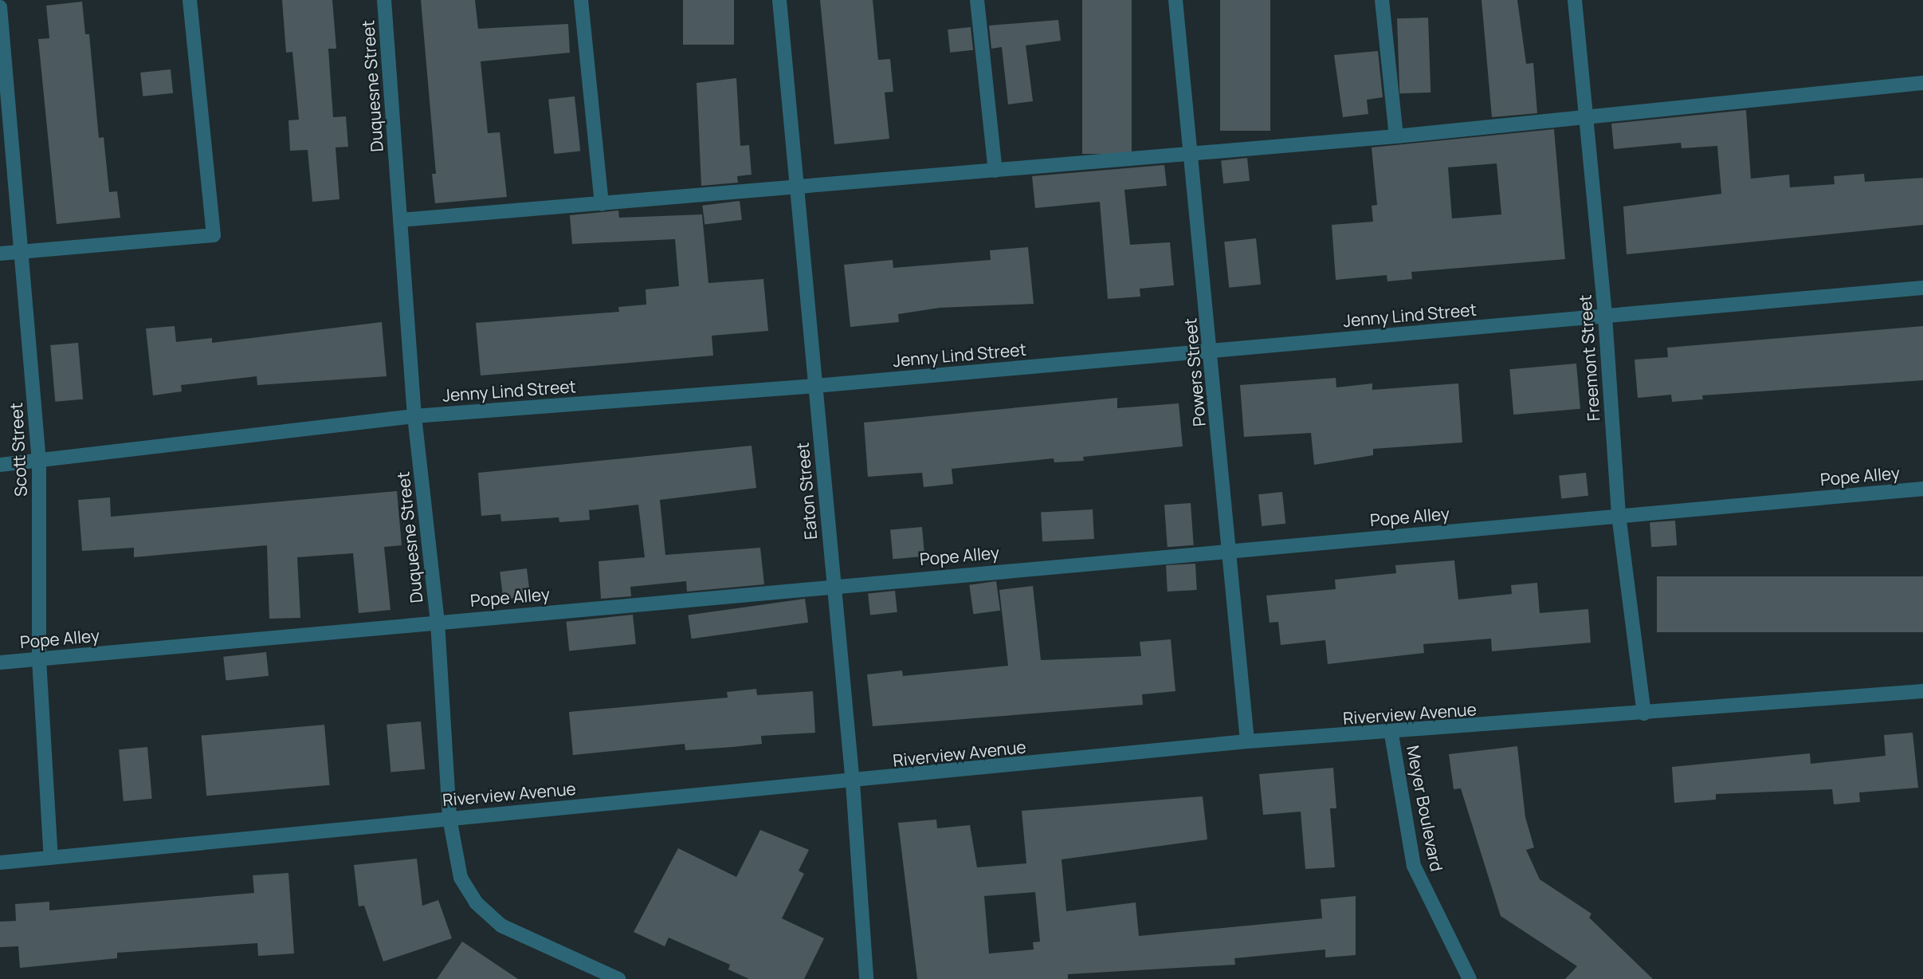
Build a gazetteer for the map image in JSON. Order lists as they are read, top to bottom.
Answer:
{
  "streets": {
    "street": [
      "Duquesne Street",
      "Jenny Lind Street",
      "Freemont Street",
      "Powers Street",
      "Scott Street",
      "Pope Alley",
      "Eaton Street",
      "Riverview Avenue",
      "Meyer Boulevard"
    ]
  },
  "crossings": [
    ["Duquesne Street", "Jenny Lind Street"],
    ["Duquesne Street", "Pope Alley"],
    ["Duquesne Street", "Riverview Avenue"],
    ["Jenny Lind Street", "Freemont Street"],
    ["Jenny Lind Street", "Powers Street"],
    ["Jenny Lind Street", "Scott Street"],
    ["Jenny Lind Street", "Eaton Street"],
    ["Freemont Street", "Pope Alley"],
    ["Freemont Street", "Riverview Avenue"],
    ["Powers Street", "Pope Alley"],
    ["Powers Street", "Riverview Avenue"],
    ["Scott Street", "Pope Alley"],
    ["Scott Street", "Riverview Avenue"],
    ["Pope Alley", "Eaton Street"],
    ["Eaton Street", "Riverview Avenue"],
    ["Riverview Avenue", "Meyer Boulevard"]
  ]
}
